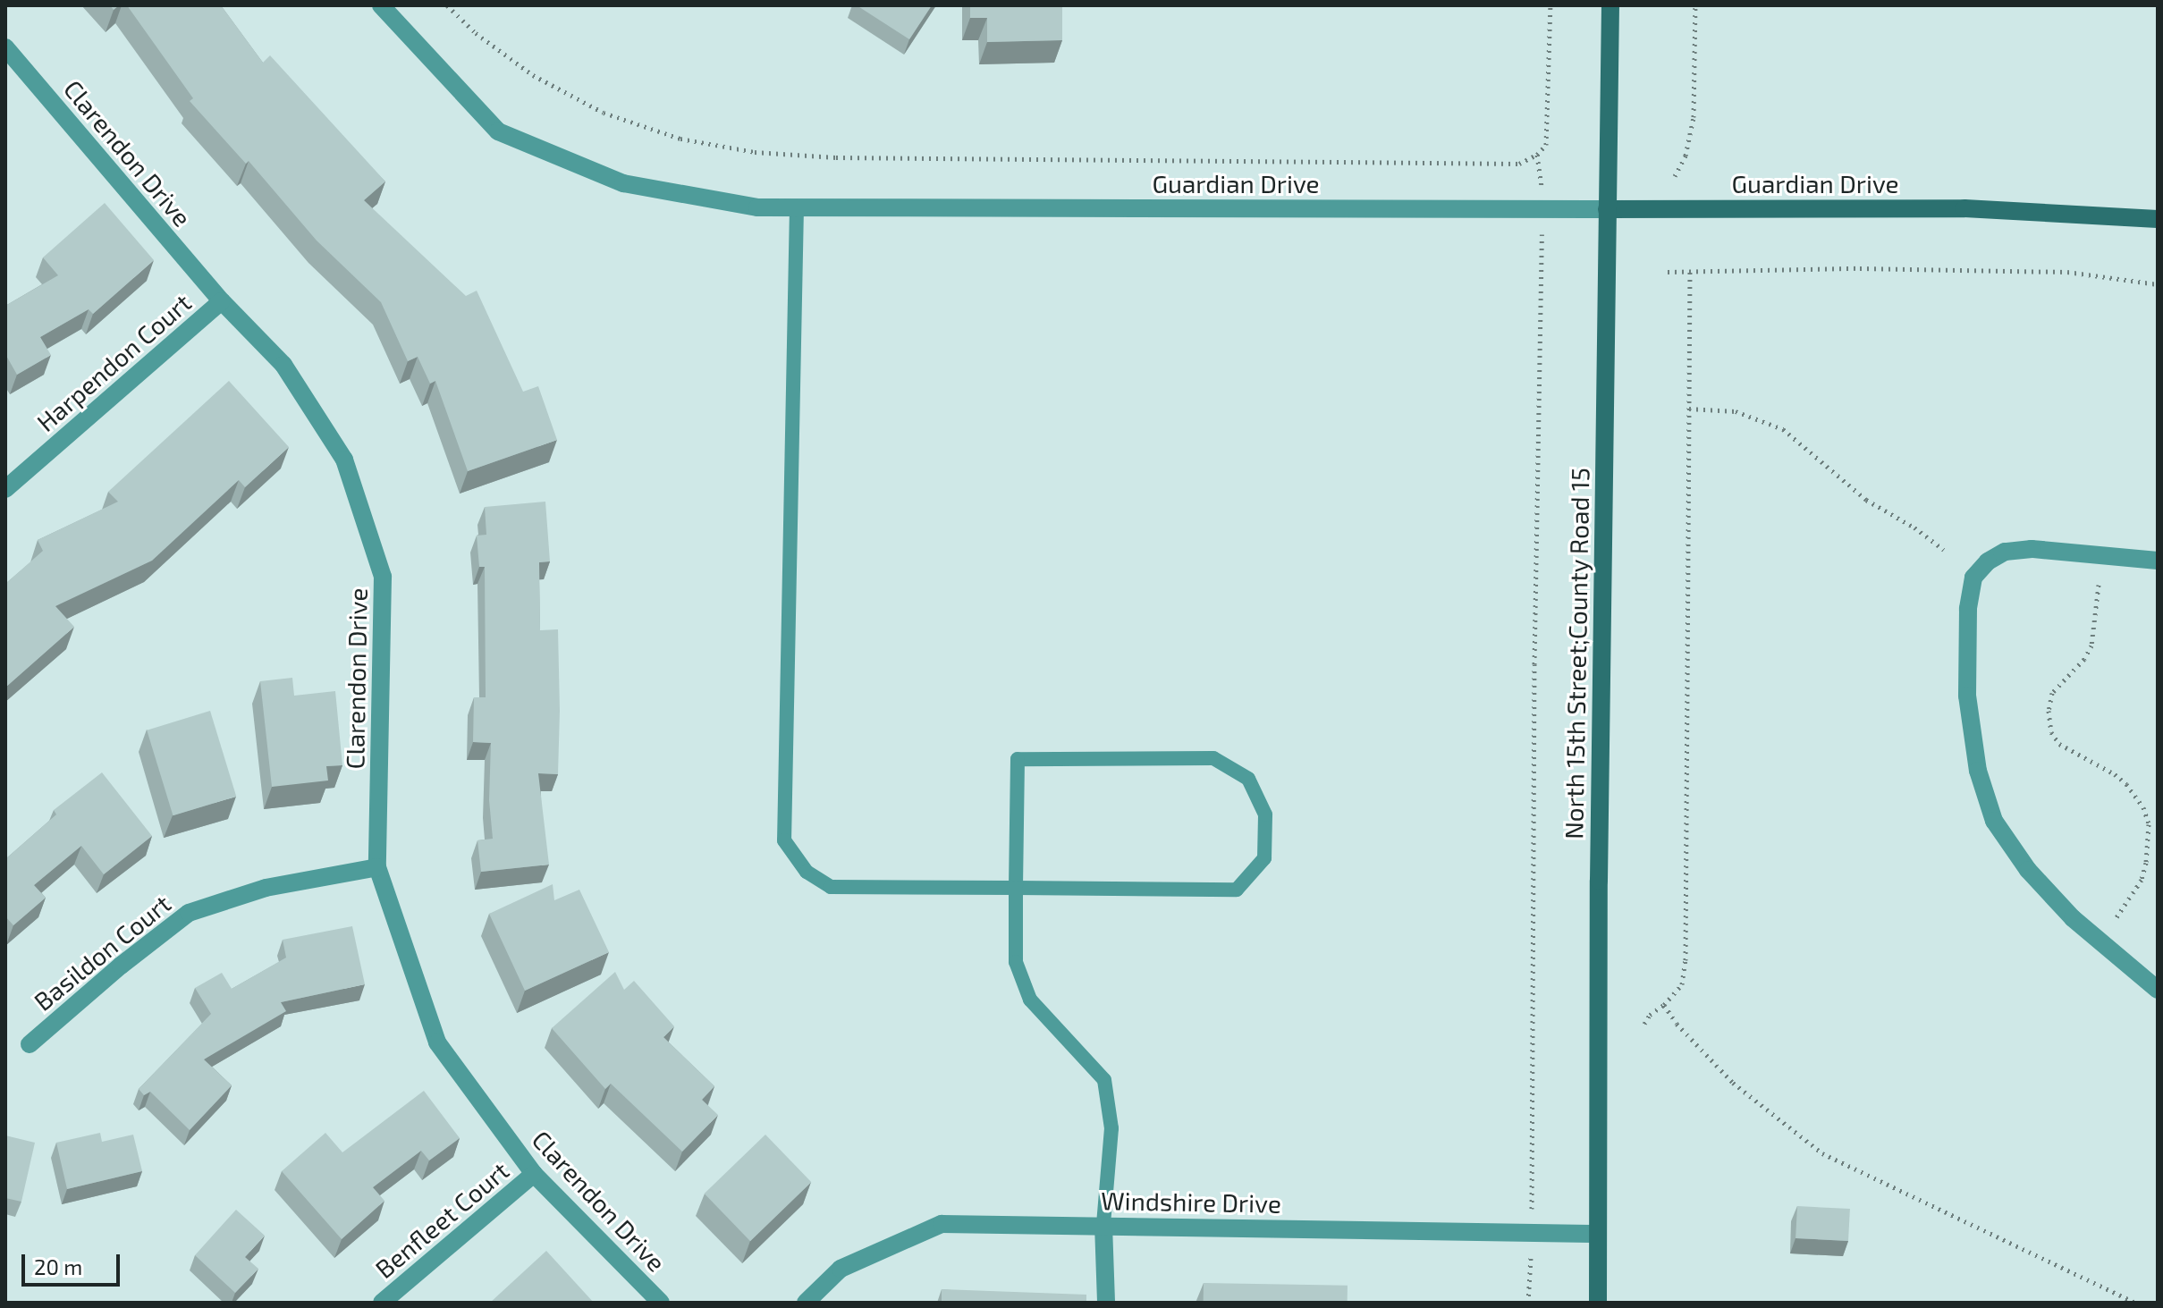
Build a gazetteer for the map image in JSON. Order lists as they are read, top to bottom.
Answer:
{
  "streets": {
    "street": [
      "Clarendon Drive",
      "Guardian Drive",
      "Harpendon Court",
      "North 15th Street;County Road 15",
      "Basildon Court",
      "Windshire Drive",
      "Benfleet Court"
    ]
  },
  "crossings": [
    ["Clarendon Drive", "Harpendon Court"],
    ["Clarendon Drive", "Basildon Court"],
    ["Clarendon Drive", "Benfleet Court"],
    ["Guardian Drive", "North 15th Street;County Road 15"],
    ["North 15th Street;County Road 15", "Windshire Drive"]
  ],
  "scale_bar": "20 m"
}
